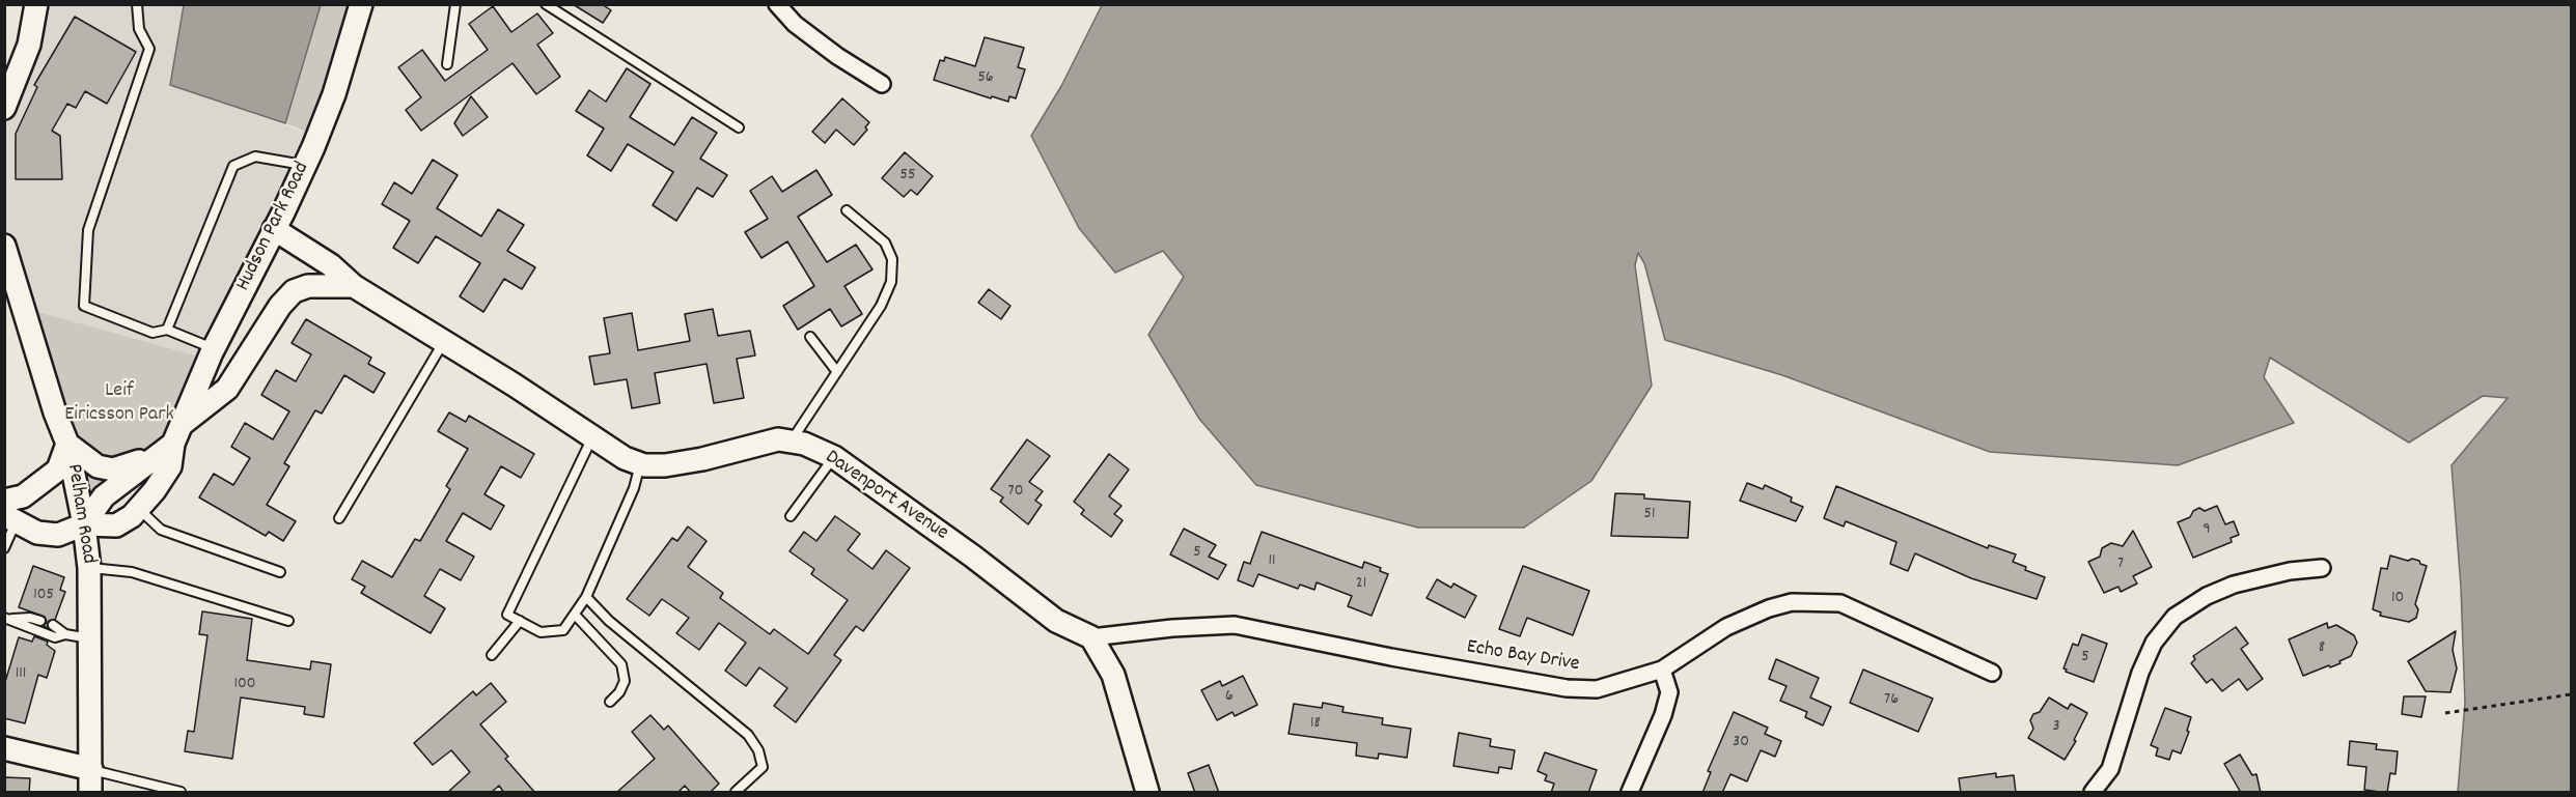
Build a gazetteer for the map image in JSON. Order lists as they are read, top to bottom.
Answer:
{
  "streets": {
    "street": [
      "Hudson Park Road",
      "Davenport Avenue",
      "Pelham Road",
      "Echo Bay Drive"
    ]
  },
  "crossings": [
    ["Hudson Park Road", "Davenport Avenue"],
    ["Hudson Park Road", "Pelham Road"],
    ["Davenport Avenue", "Echo Bay Drive"]
  ],
  "parks": ["Leif Eiricsson Park"],
  "house_numbers": [
    "56",
    "55",
    "70",
    "51",
    "9",
    "5",
    "11",
    "7",
    "21",
    "105",
    "10",
    "8",
    "5",
    "111",
    "100",
    "6",
    "76",
    "18",
    "3",
    "30"
  ]
}
